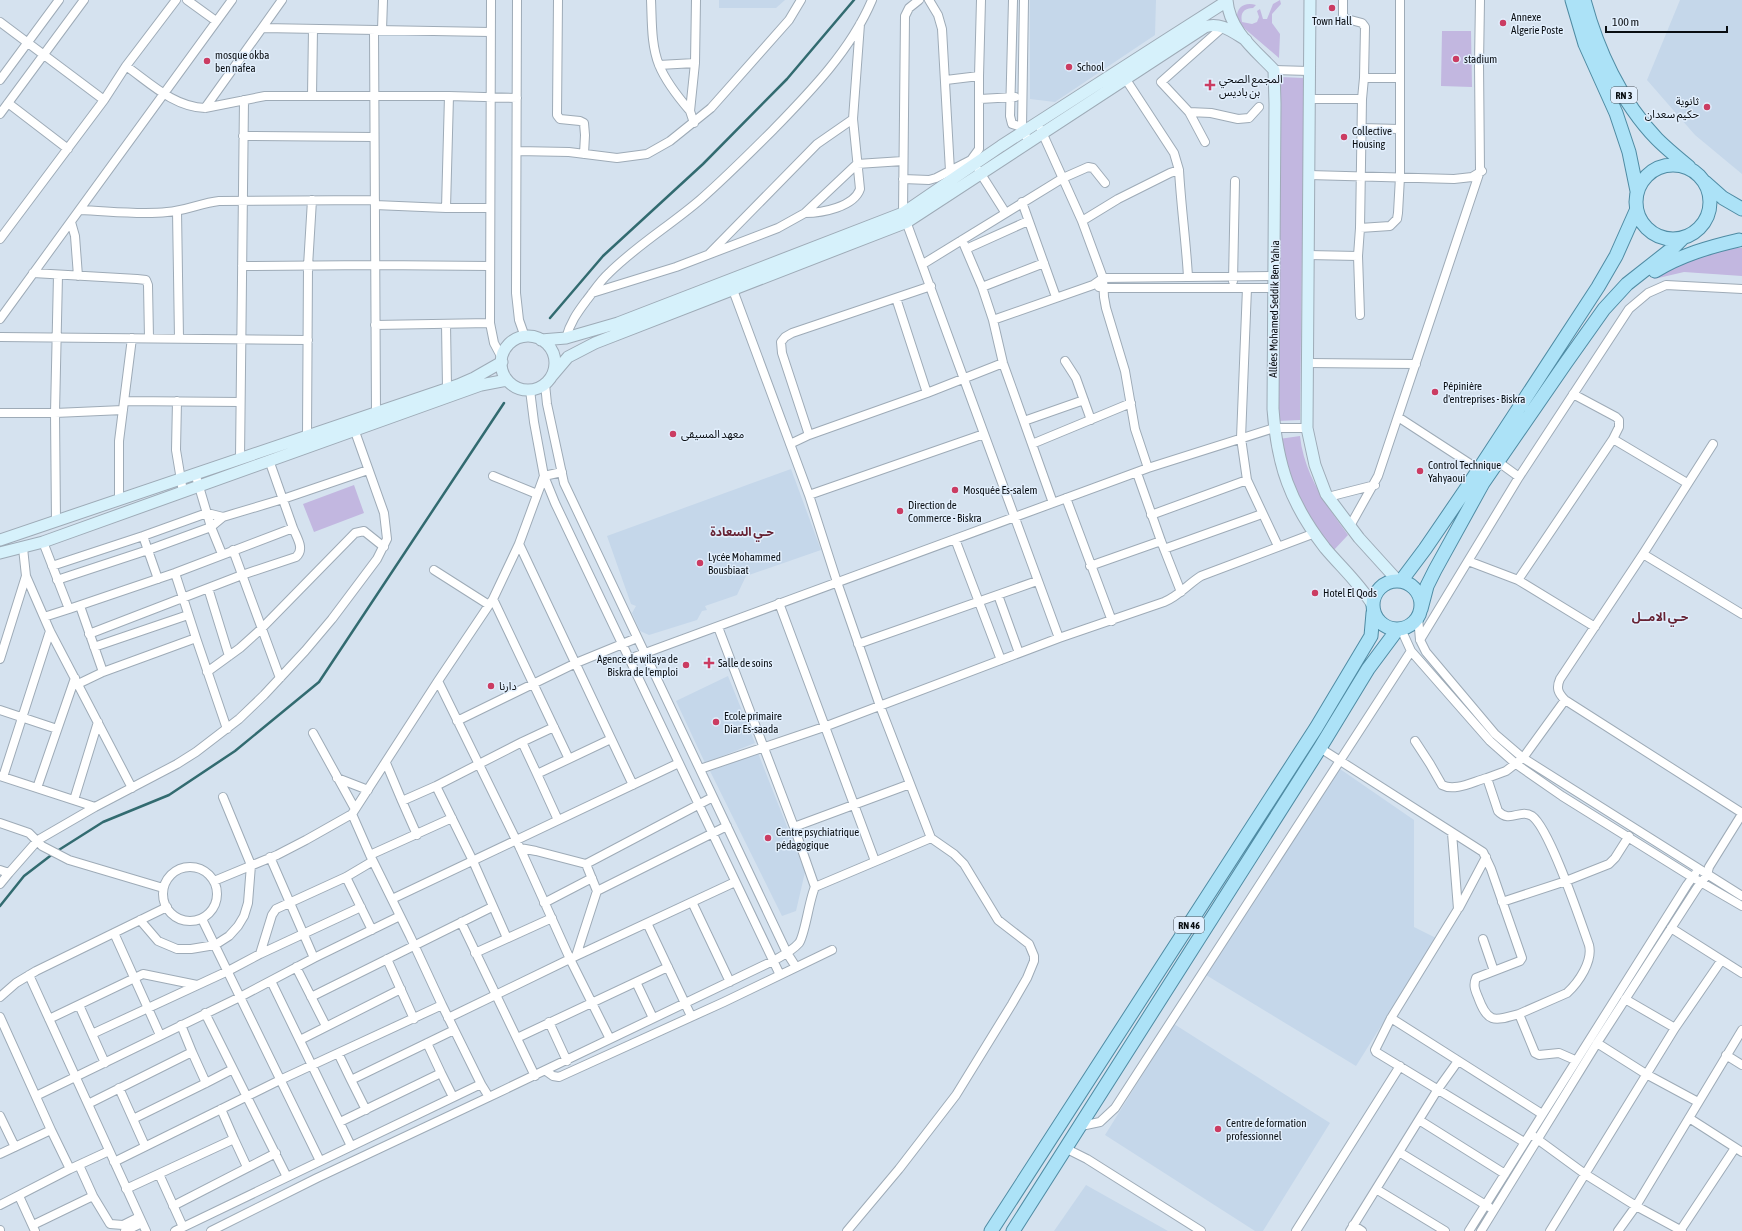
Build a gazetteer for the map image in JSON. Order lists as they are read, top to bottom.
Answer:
{
  "streets": {
    "main road": ["RN 3", "RN 46"],
    "street": ["Allées Mohamed Seddik Ben Yahia"]
  },
  "crossings": [
    ["Allées Mohamed Seddik Ben Yahia", "RN 46"]
  ],
  "districts": ["حـي السعادة", "حـي الامــل"],
  "places": {
    "other": [
      "Town Hall",
      "Annexe Algerie Poste",
      "stadium",
      "mosque okba ben nafea",
      "School",
      "ثانوية حكيم سعدان",
      "Collective Housing",
      "Pépinière d'entreprises - Biskra",
      "معهد المسيقى",
      "Control Technique Yahyaoui",
      "Mosquée Es-salem",
      "Direction de Commerce - Biskra",
      "Lycée Mohammed Bousbiaat",
      "Hotel El Qods",
      "Agence de wilaya de Biskra de l'emploi",
      "دارنا",
      "Ecole primaire Diar Es-saada",
      "Centre psychiatrique pédagogique",
      "Centre de formation professionnel"
    ],
    "health": ["المجمع الصحي بن باديس", "Salle de soins"]
  },
  "scale_bar": "100 m"
}
